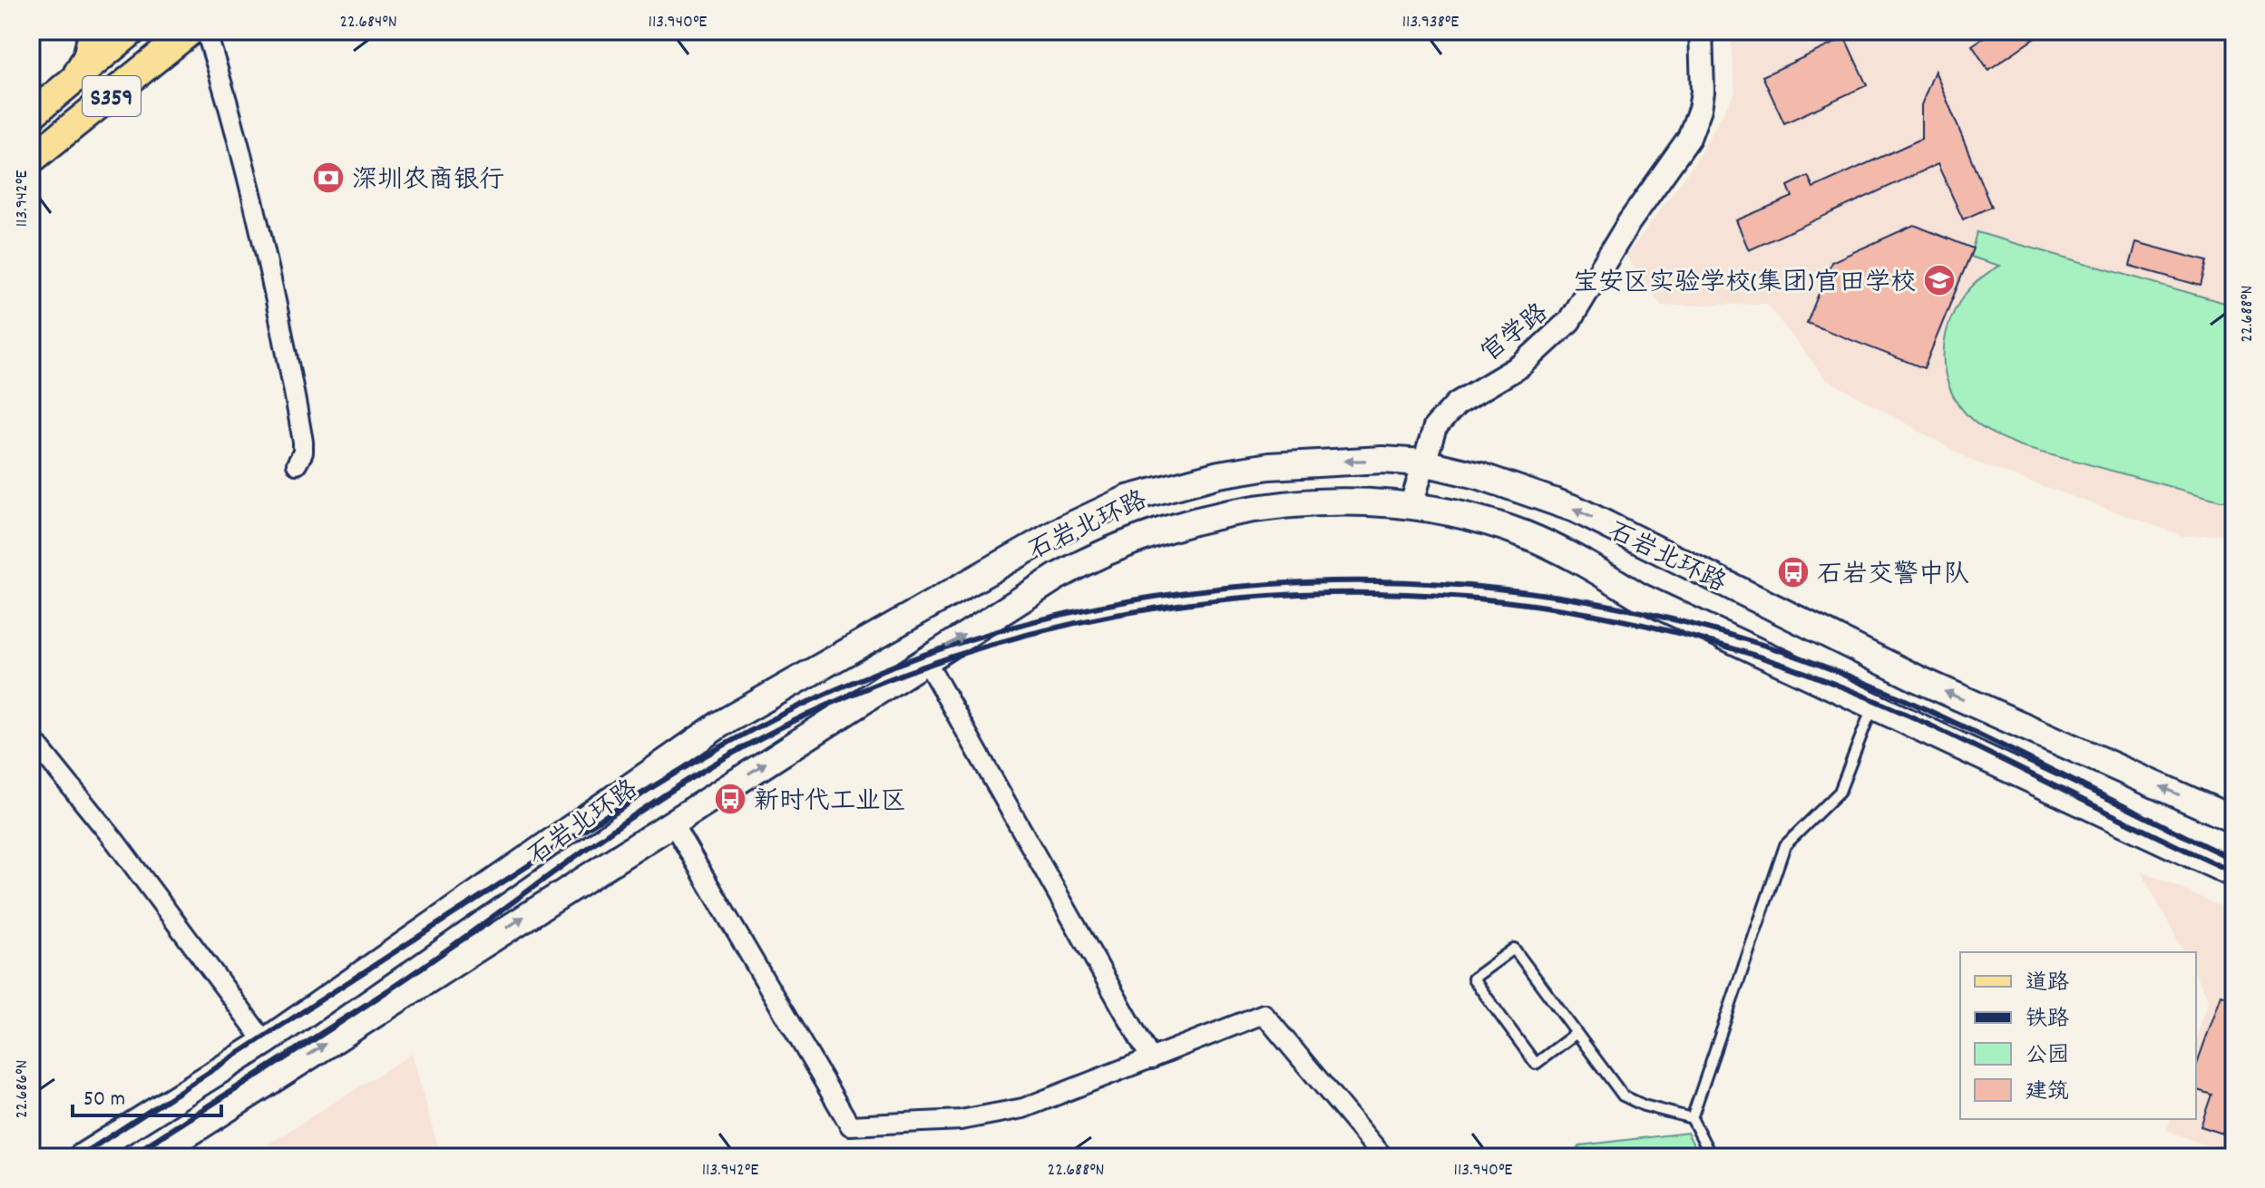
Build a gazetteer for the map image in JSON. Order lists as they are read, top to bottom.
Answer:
{
  "streets": {
    "main road": ["S359", "石岩北环路"],
    "street": ["官学路"]
  },
  "crossings": [
    ["官学路", "石岩北环路"]
  ],
  "places": {
    "bank": ["深圳农商银行"],
    "school or university": ["宝安区实验学校(集团)官田学校"],
    "bus stop": ["石岩交警中队", "新时代工业区"]
  },
  "legend": [
    "道路",
    "铁路",
    "公园",
    "建筑"
  ],
  "scale_bar": "50 m",
  "coordinates": [
    "22.684°N",
    "113.940°E",
    "113.938°E",
    "113.942°E",
    "22.688°N",
    "22.686°N"
  ]
}
